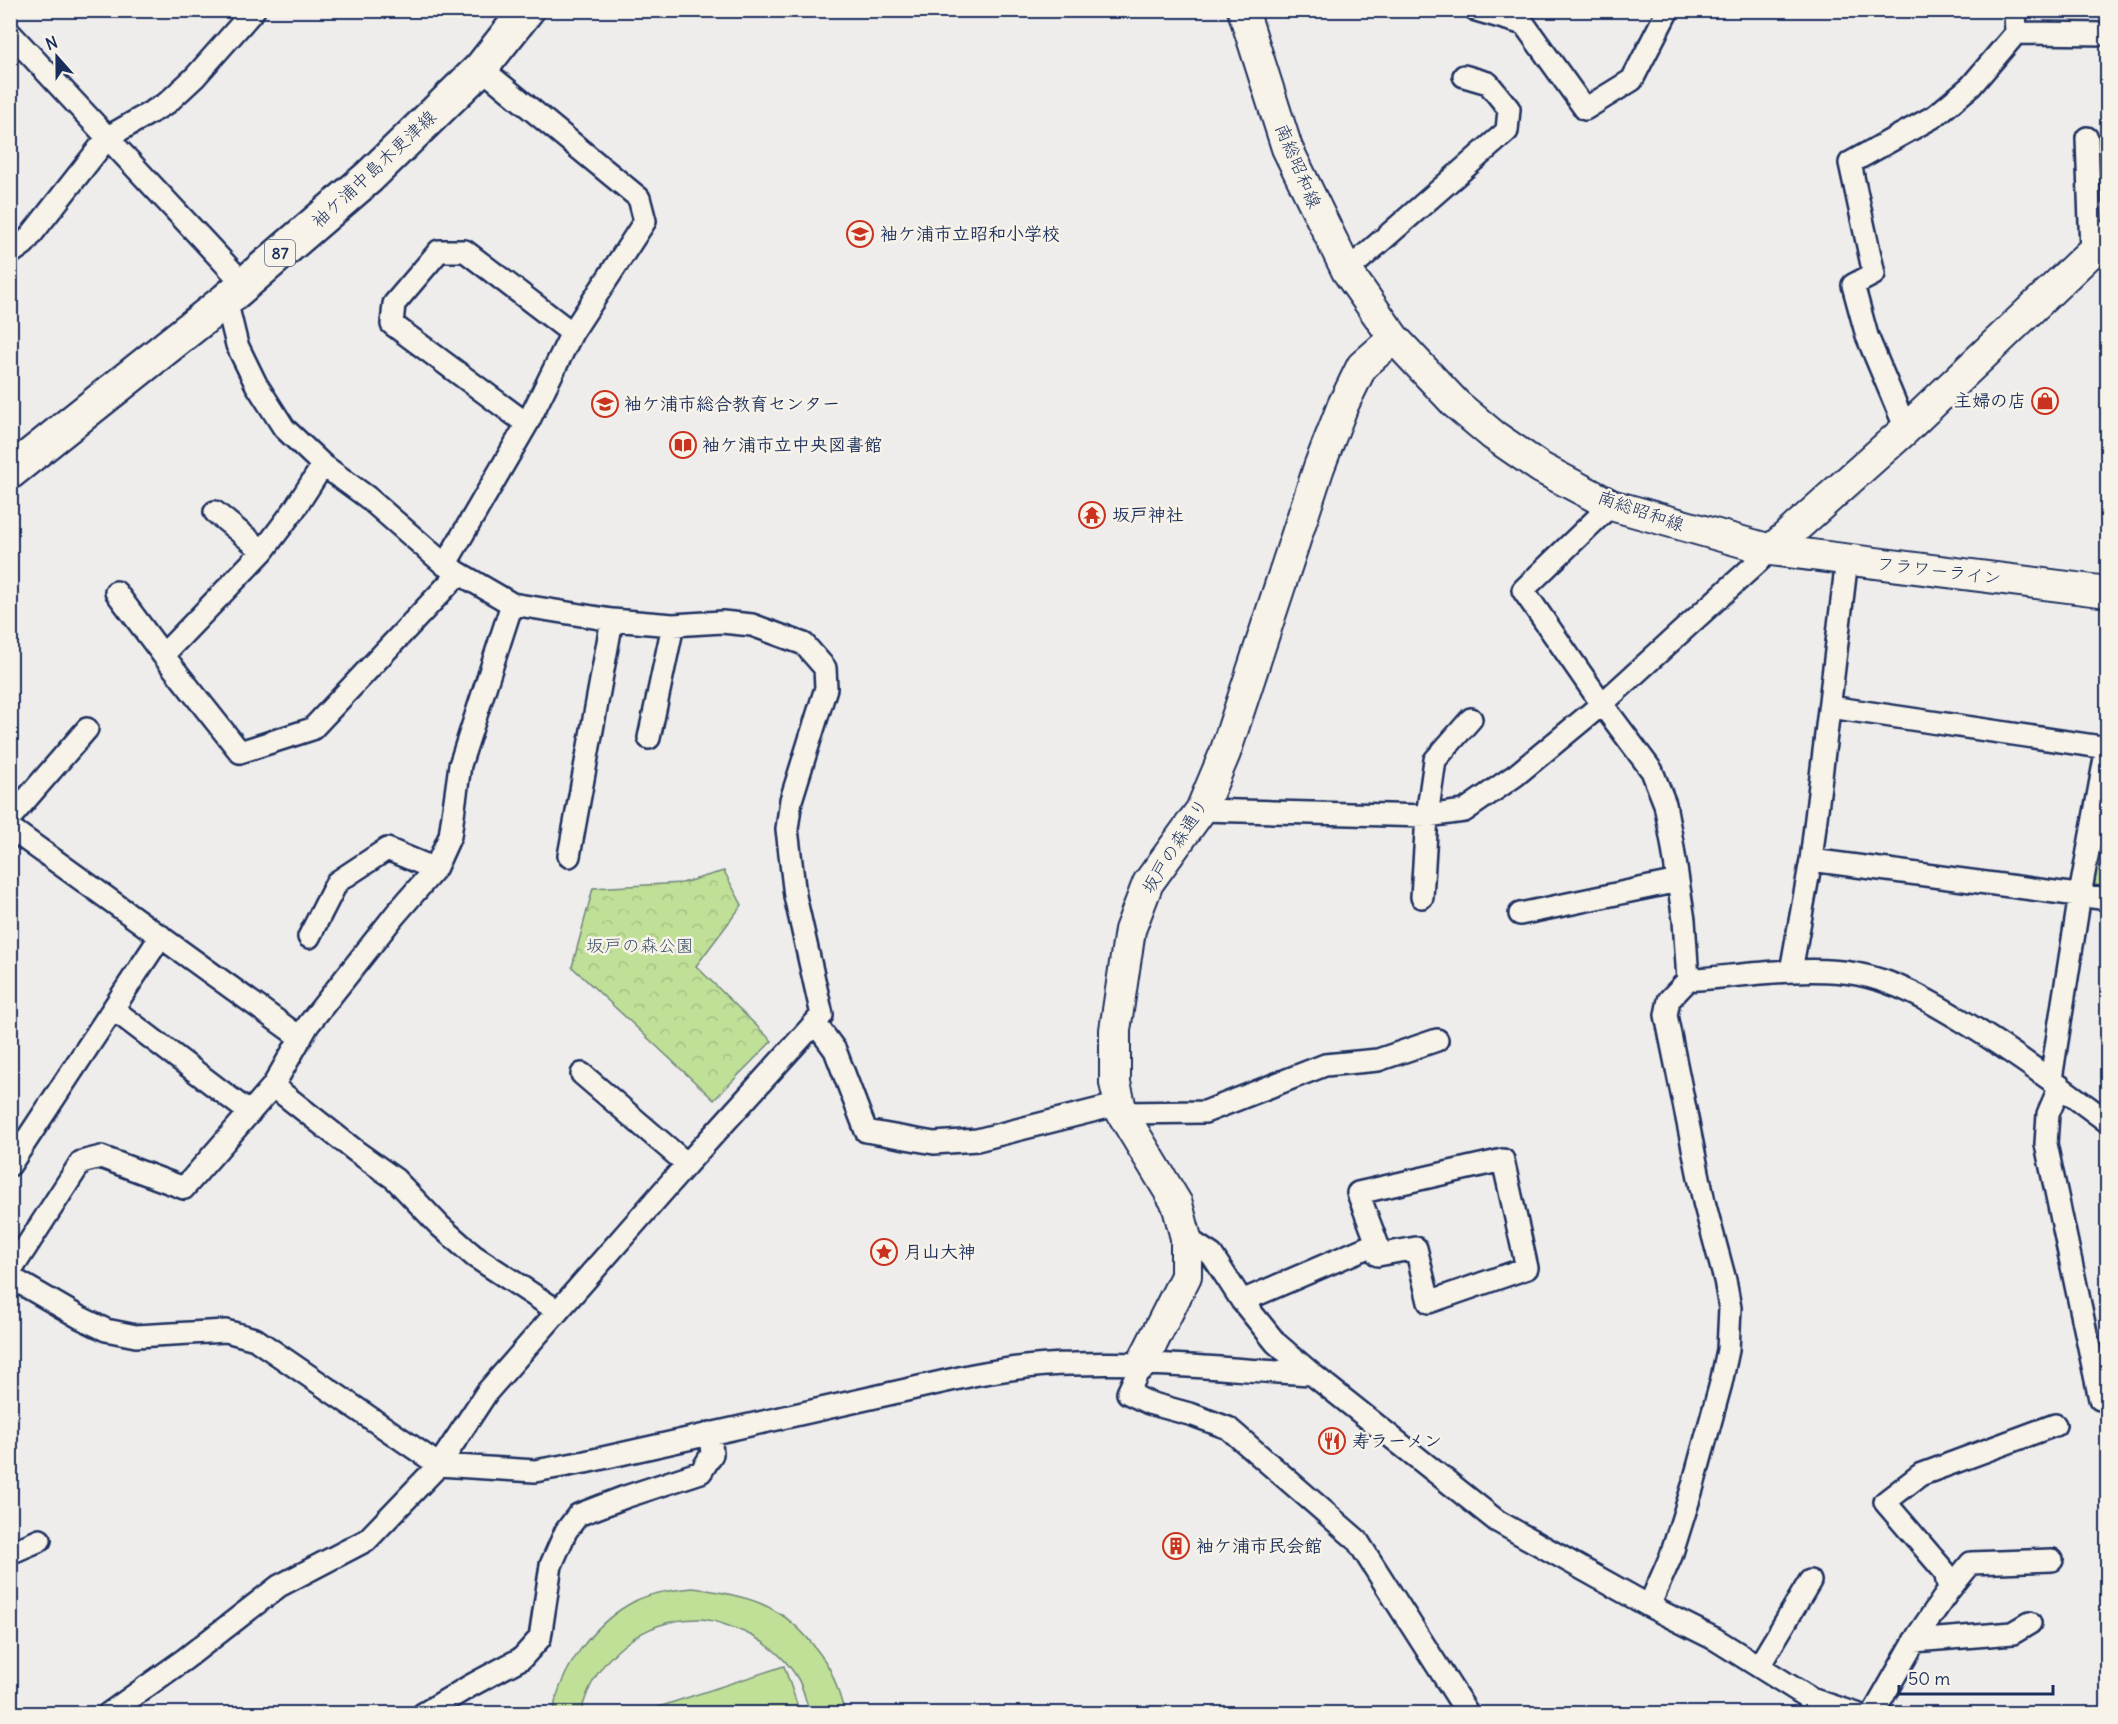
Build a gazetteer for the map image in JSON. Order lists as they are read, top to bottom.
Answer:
{
  "streets": {
    "main road": ["袖ケ浦中島木更津線", "87"],
    "street": ["南総昭和線", "フラワーライン", "坂戸の森通り"]
  },
  "crossings": [
    ["南総昭和線", "フラワーライン"],
    ["南総昭和線", "坂戸の森通り"]
  ],
  "parks": ["坂戸の森公園"],
  "places": {
    "school or university": ["袖ケ浦市立昭和小学校", "袖ケ浦市総合教育センター"],
    "shop": ["主婦の店"],
    "library": ["袖ケ浦市立中央図書館"],
    "temple": ["坂戸神社"],
    "place": ["月山大神"],
    "restaurant": ["寿ラーメン"],
    "building": ["袖ケ浦市民会館"]
  },
  "scale_bar": "50 m",
  "north": "top"
}
